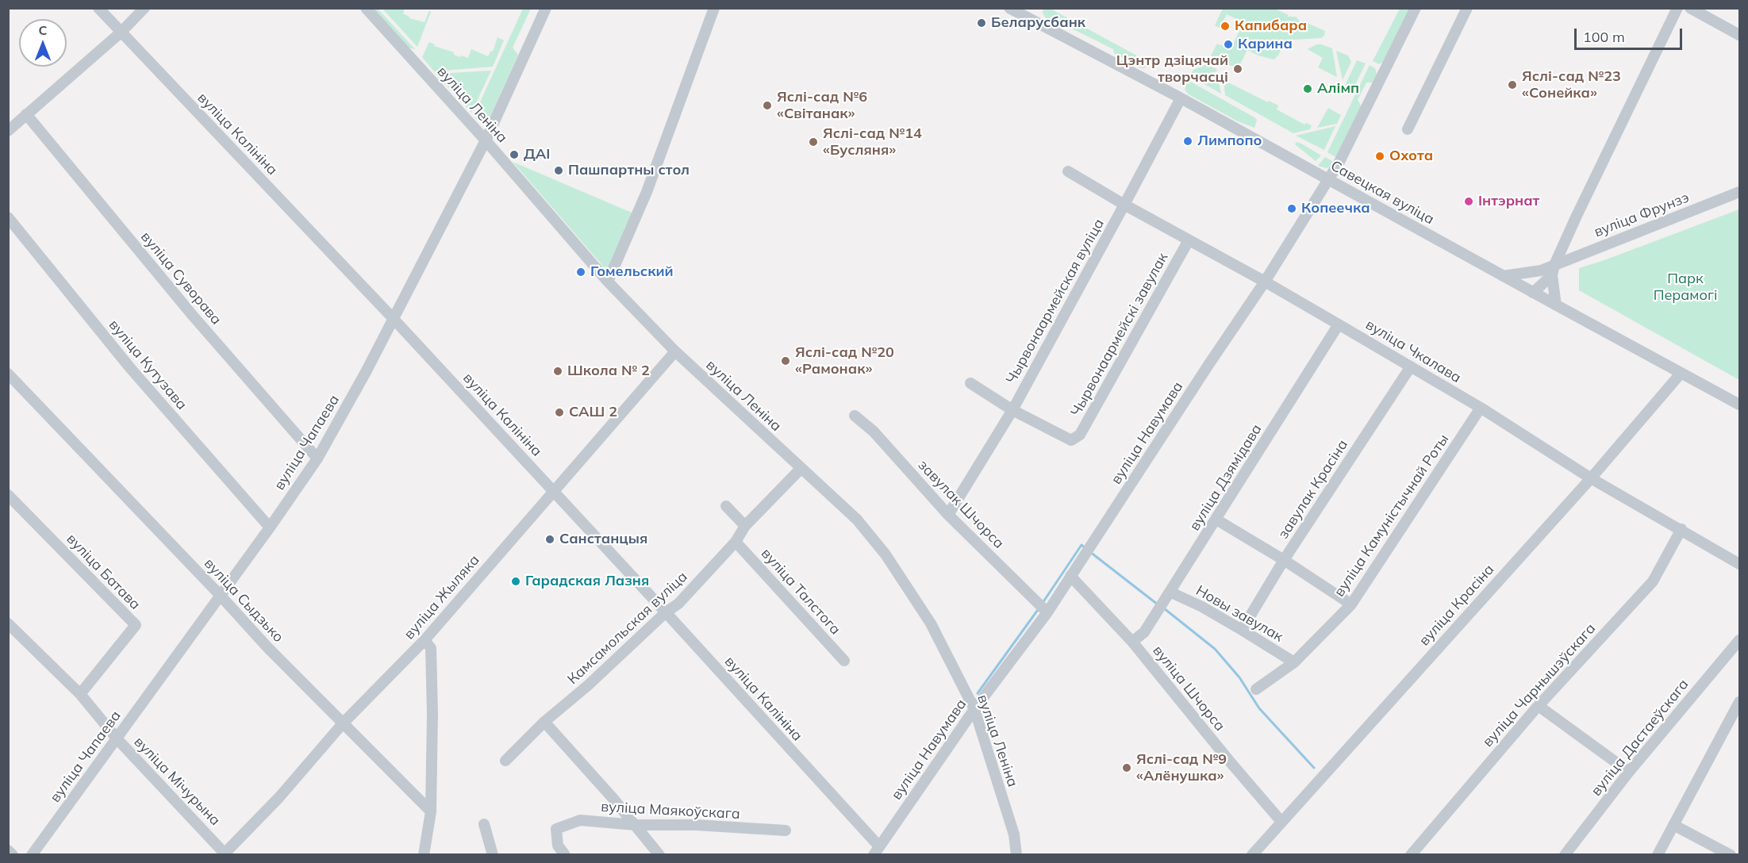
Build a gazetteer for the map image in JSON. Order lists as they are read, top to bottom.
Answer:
{
  "streets": {
    "street": [
      "вуліца Леніна",
      "вуліца Калініна",
      "Савецкая вуліца",
      "вуліца Фрунзэ",
      "вуліца Суворава",
      "Чырвонаармейская вуліца",
      "Чырвонаармейскі завулак",
      "вуліца Чкалава",
      "вуліца Кутузава",
      "вуліца Навумава",
      "вуліца Чапаева",
      "вуліца Дзямідава",
      "завулак Красіна",
      "завулак Шчорса",
      "вуліца Камуністычнай Роты",
      "вуліца Батава",
      "вуліца Талстога",
      "вуліца Жыляка",
      "вуліца Сыдзько",
      "вуліца Красіна",
      "Новы завулак",
      "Камсамольская вуліца",
      "вуліца Чарнышэўскага",
      "вуліца Шчорса",
      "вуліца Дастаеўскага",
      "вуліца Мічурына",
      "вуліца Маякоўскага"
    ]
  },
  "crossings": [
    ["вуліца Леніна", "вуліца Навумава"],
    ["вуліца Леніна", "вуліца Чапаева"],
    ["вуліца Леніна", "вуліца Жыляка"],
    ["вуліца Леніна", "Камсамольская вуліца"],
    ["вуліца Калініна", "вуліца Навумава"],
    ["вуліца Калініна", "вуліца Чапаева"],
    ["вуліца Калініна", "вуліца Жыляка"],
    ["вуліца Калініна", "Камсамольская вуліца"],
    ["Савецкая вуліца", "вуліца Фрунзэ"],
    ["Савецкая вуліца", "Чырвонаармейская вуліца"],
    ["Савецкая вуліца", "вуліца Навумава"],
    ["Савецкая вуліца", "вуліца Красіна"],
    ["вуліца Суворава", "вуліца Чапаева"],
    ["Чырвонаармейская вуліца", "Чырвонаармейскі завулак"],
    ["Чырвонаармейская вуліца", "вуліца Чкалава"],
    ["Чырвонаармейская вуліца", "завулак Шчорса"],
    ["Чырвонаармейскі завулак", "вуліца Чкалава"],
    ["вуліца Чкалава", "вуліца Навумава"],
    ["вуліца Чкалава", "вуліца Дзямідава"],
    ["вуліца Чкалава", "завулак Красіна"],
    ["вуліца Чкалава", "вуліца Камуністычнай Роты"],
    ["вуліца Чкалава", "вуліца Красіна"],
    ["вуліца Чкалава", "вуліца Чарнышэўскага"],
    ["вуліца Кутузава", "вуліца Чапаева"],
    ["вуліца Навумава", "завулак Шчорса"],
    ["вуліца Навумава", "вуліца Шчорса"],
    ["вуліца Чапаева", "вуліца Сыдзько"],
    ["вуліца Чапаева", "вуліца Мічурына"],
    ["вуліца Дзямідава", "Новы завулак"],
    ["вуліца Дзямідава", "вуліца Шчорса"],
    ["завулак Красіна", "Новы завулак"],
    ["вуліца Камуністычнай Роты", "Новы завулак"],
    ["вуліца Батава", "вуліца Мічурына"],
    ["вуліца Талстога", "Камсамольская вуліца"],
    ["вуліца Жыляка", "вуліца Сыдзько"],
    ["вуліца Жыляка", "вуліца Мічурына"],
    ["вуліца Красіна", "вуліца Шчорса"]
  ],
  "parks": ["Парк Перамогі"],
  "places": [
    "Беларусбанк",
    "Капибара",
    "Карина",
    "Цэнтр дзіцячай творчасці",
    "Яслі-сад №23 «Сонейка»",
    "Алімп",
    "Яслі-сад №6 «Світанак»",
    "Лимпопо",
    "Яслі-сад №14 «Бусляня»",
    "ДАІ",
    "Охота",
    "Пашпартны стол",
    "Інтэрнат",
    "Копеечка",
    "Гомельский",
    "Яслі-сад №20 «Рамонак»",
    "Школа № 2",
    "САШ 2",
    "Санстанцыя",
    "Гарадская Лазня",
    "Яслі-сад №9 «Алёнушка»"
  ],
  "scale_bar": "100 m",
  "north": "top"
}
